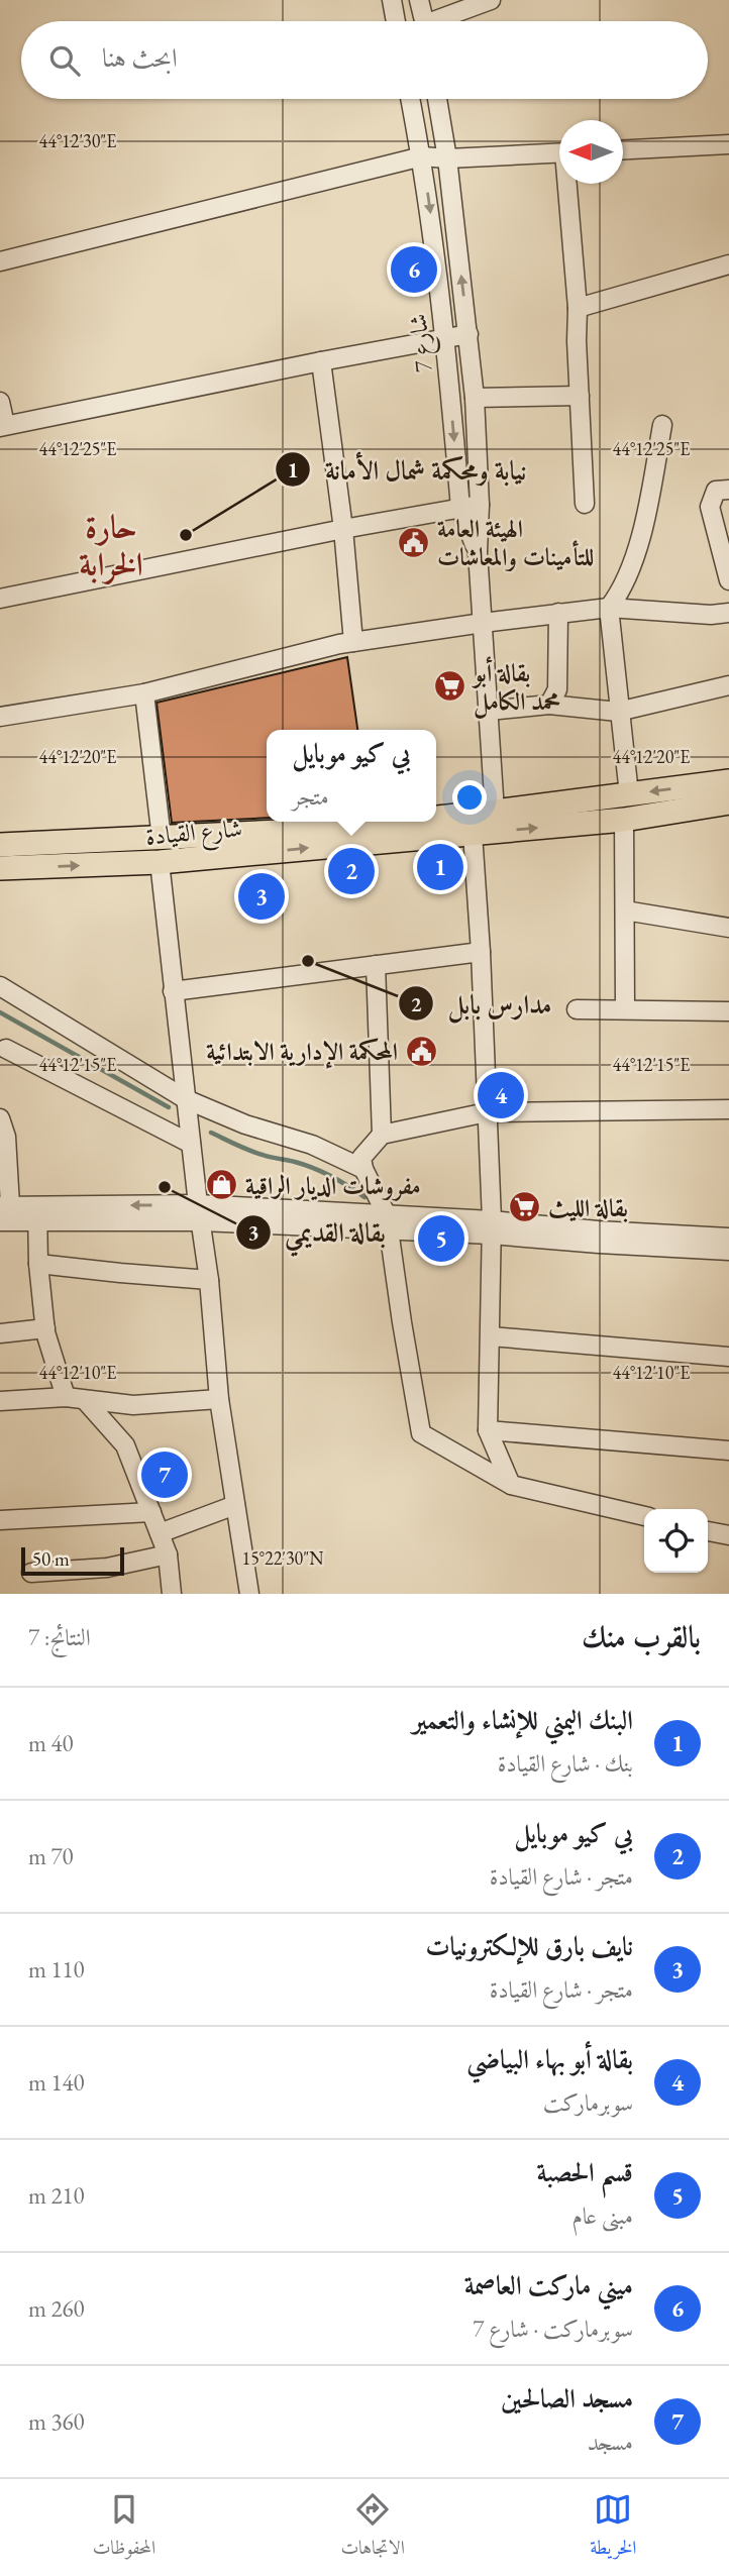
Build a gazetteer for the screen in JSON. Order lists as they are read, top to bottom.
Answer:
{
  "streets": {
    "main road": ["شارع القيادة"],
    "street": ["شارع 7"]
  },
  "crossings": [
    ["شارع 7", "شارع القيادة"]
  ],
  "districts": ["حارة الخرابة"],
  "places": {
    "other": ["نيابة ومحكمة شمال الأمانة", "مدارس بابل", "بقالة القديمي"],
    "public building": ["الهيئة العامة للتأمينات والمعاشات", "المحكمة الإدارية الابتدائية"],
    "supermarket": ["بقالة أبو محمد الكامل", "بقالة الليث"],
    "shop": ["مفروشات الديار الراقية"]
  },
  "scale_bar": "50 m",
  "north": "left",
  "page": {
    "search": "ابحث هنا",
    "pins": [
      "6",
      "1",
      "2",
      "3",
      "4",
      "5",
      "7"
    ],
    "popup": ["بي كيو موبايل", "متجر"],
    "scale": "50 m",
    "heading": ["بالقرب منك", "النتائج: 7"],
    "list": [
      {
        "mark": "1",
        "name": "البنك اليمني للإنشاء والتعمير",
        "note": "بنك · شارع القيادة",
        "value": "40 m"
      },
      {
        "mark": "2",
        "name": "بي كيو موبايل",
        "note": "متجر · شارع القيادة",
        "value": "70 m"
      },
      {
        "mark": "3",
        "name": "نايف بارق للإلكترونيات",
        "note": "متجر · شارع القيادة",
        "value": "110 m"
      },
      {
        "mark": "4",
        "name": "بقالة أبو بهاء البياضي",
        "note": "سوبرماركت",
        "value": "140 m"
      },
      {
        "mark": "5",
        "name": "قسم الحصبة",
        "note": "مبنى عام",
        "value": "210 m"
      },
      {
        "mark": "6",
        "name": "ميني ماركت العاصمة",
        "note": "سوبرماركت · شارع 7",
        "value": "260 m"
      },
      {
        "mark": "7",
        "name": "مسجد الصالحين",
        "note": "مسجد",
        "value": "360 m"
      }
    ],
    "nav": ["الخريطة", "الاتجاهات", "المحفوظات"]
  },
  "coordinates": [
    "44°12'30\"E",
    "44°12'25\"E",
    "44°12'20\"E",
    "44°12'15\"E",
    "44°12'10\"E",
    "15°22'30\"N"
  ]
}
